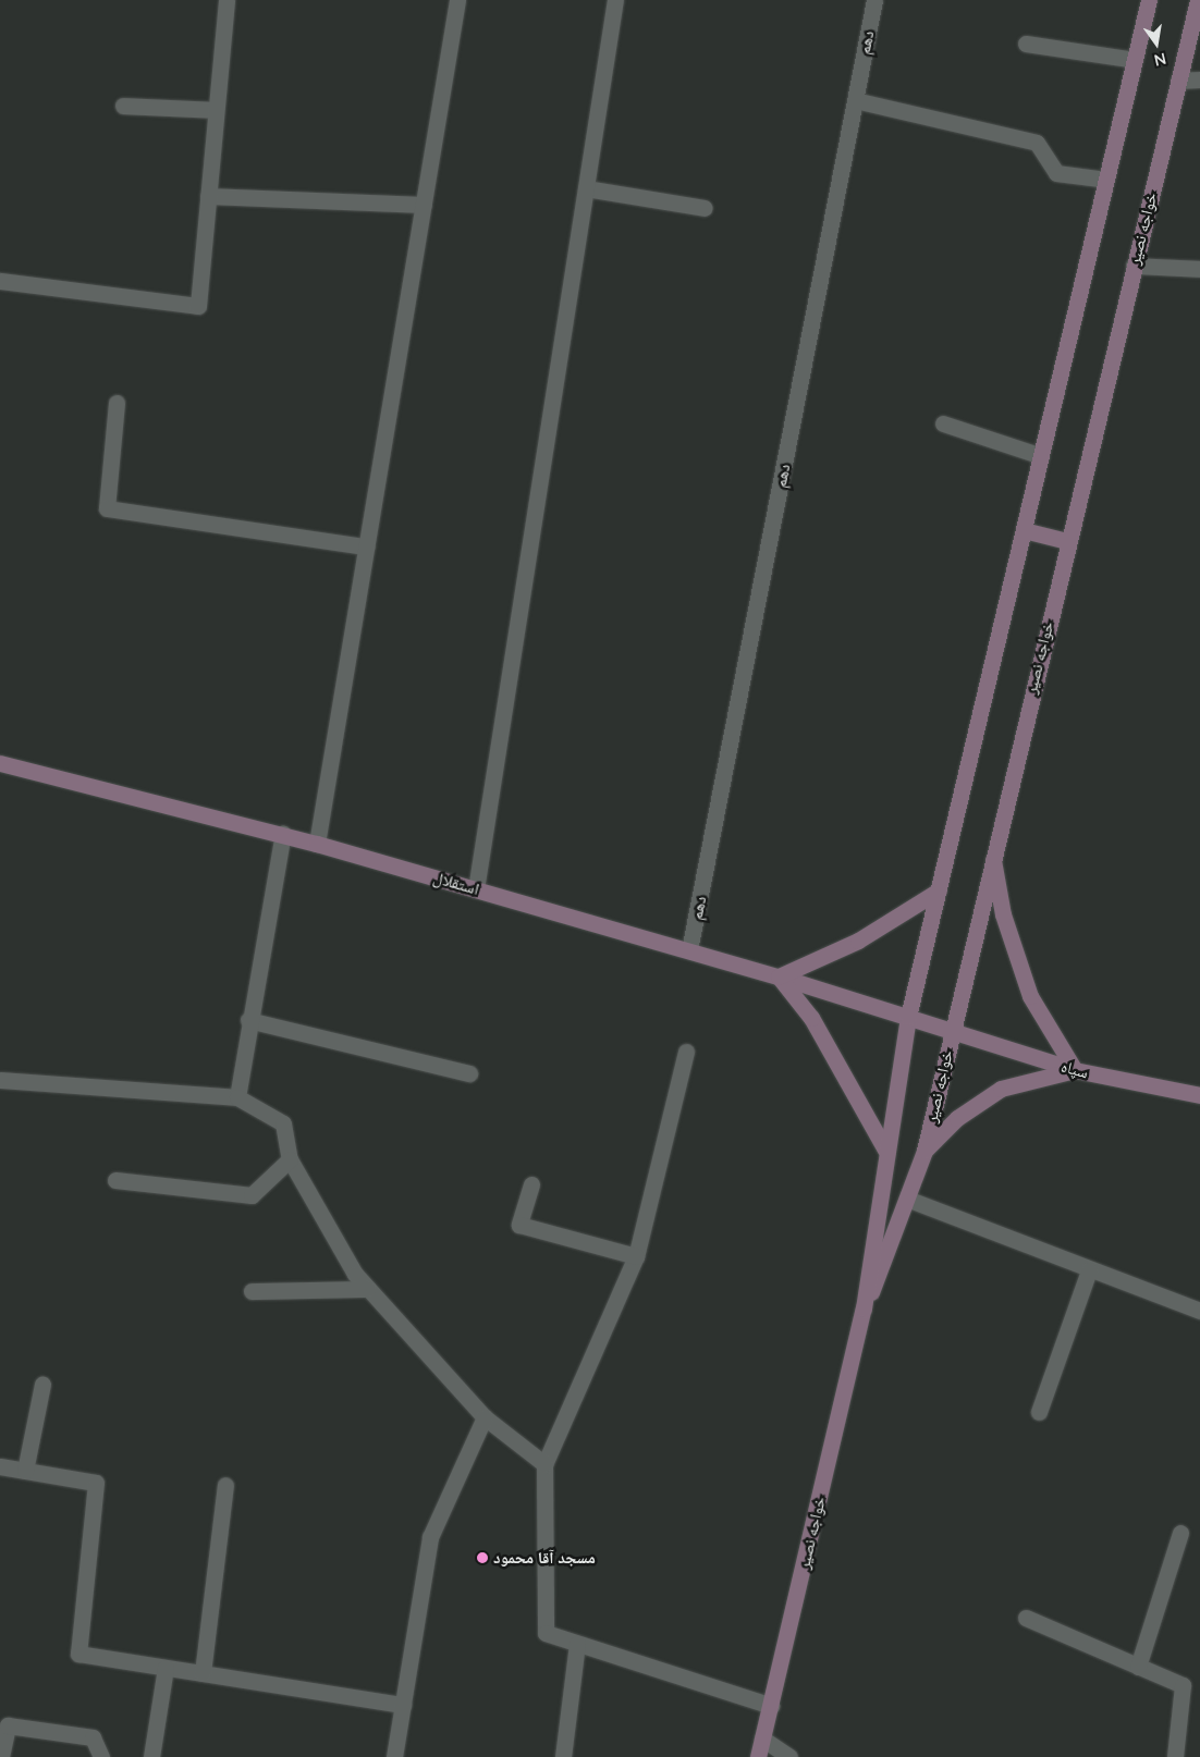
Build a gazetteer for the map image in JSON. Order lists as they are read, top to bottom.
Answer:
{
  "streets": {
    "street": [
      "دهم",
      "خواجه نصیر",
      "استقلال",
      "سپاه"
    ]
  },
  "crossings": [
    ["دهم", "استقلال"],
    ["خواجه نصیر", "استقلال"],
    ["خواجه نصیر", "سپاه"],
    ["استقلال", "سپاه"]
  ],
  "places": ["مسجد آقا محمود"],
  "north": "bottom"
}
